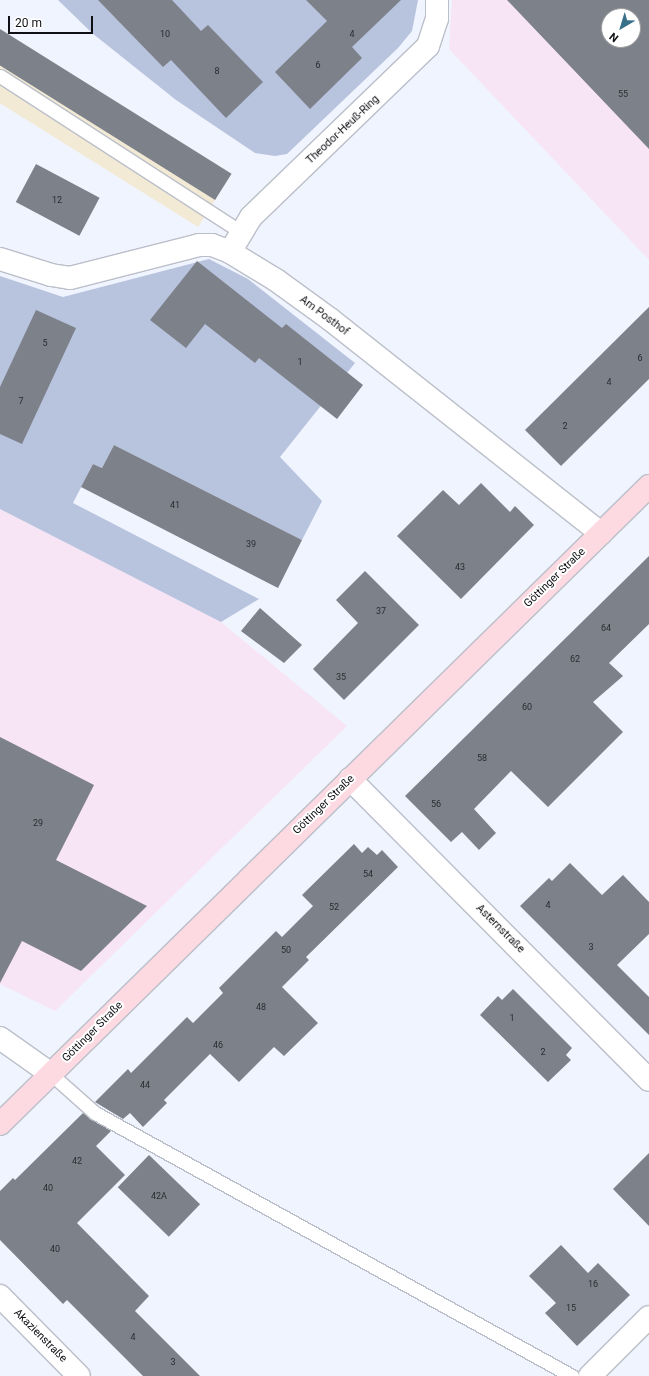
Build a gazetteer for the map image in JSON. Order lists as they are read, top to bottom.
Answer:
{
  "streets": {
    "main road": ["Göttinger Straße"],
    "street": [
      "Theodor-Heuß-Ring",
      "Am Posthof",
      "Asternstraße",
      "Akazienstraße"
    ]
  },
  "crossings": [
    ["Theodor-Heuß-Ring", "Am Posthof"],
    ["Am Posthof", "Göttinger Straße"],
    ["Göttinger Straße", "Asternstraße"]
  ],
  "house_numbers": [
    "10",
    "4",
    "6",
    "8",
    "55",
    "12",
    "5",
    "6",
    "1",
    "4",
    "7",
    "2",
    "41",
    "39",
    "43",
    "37",
    "64",
    "62",
    "35",
    "60",
    "58",
    "56",
    "29",
    "54",
    "4",
    "52",
    "3",
    "50",
    "48",
    "1",
    "46",
    "2",
    "44",
    "42",
    "40",
    "42A",
    "40",
    "16",
    "15",
    "4",
    "3"
  ],
  "scale_bar": "20 m",
  "north": "bottom left"
}
